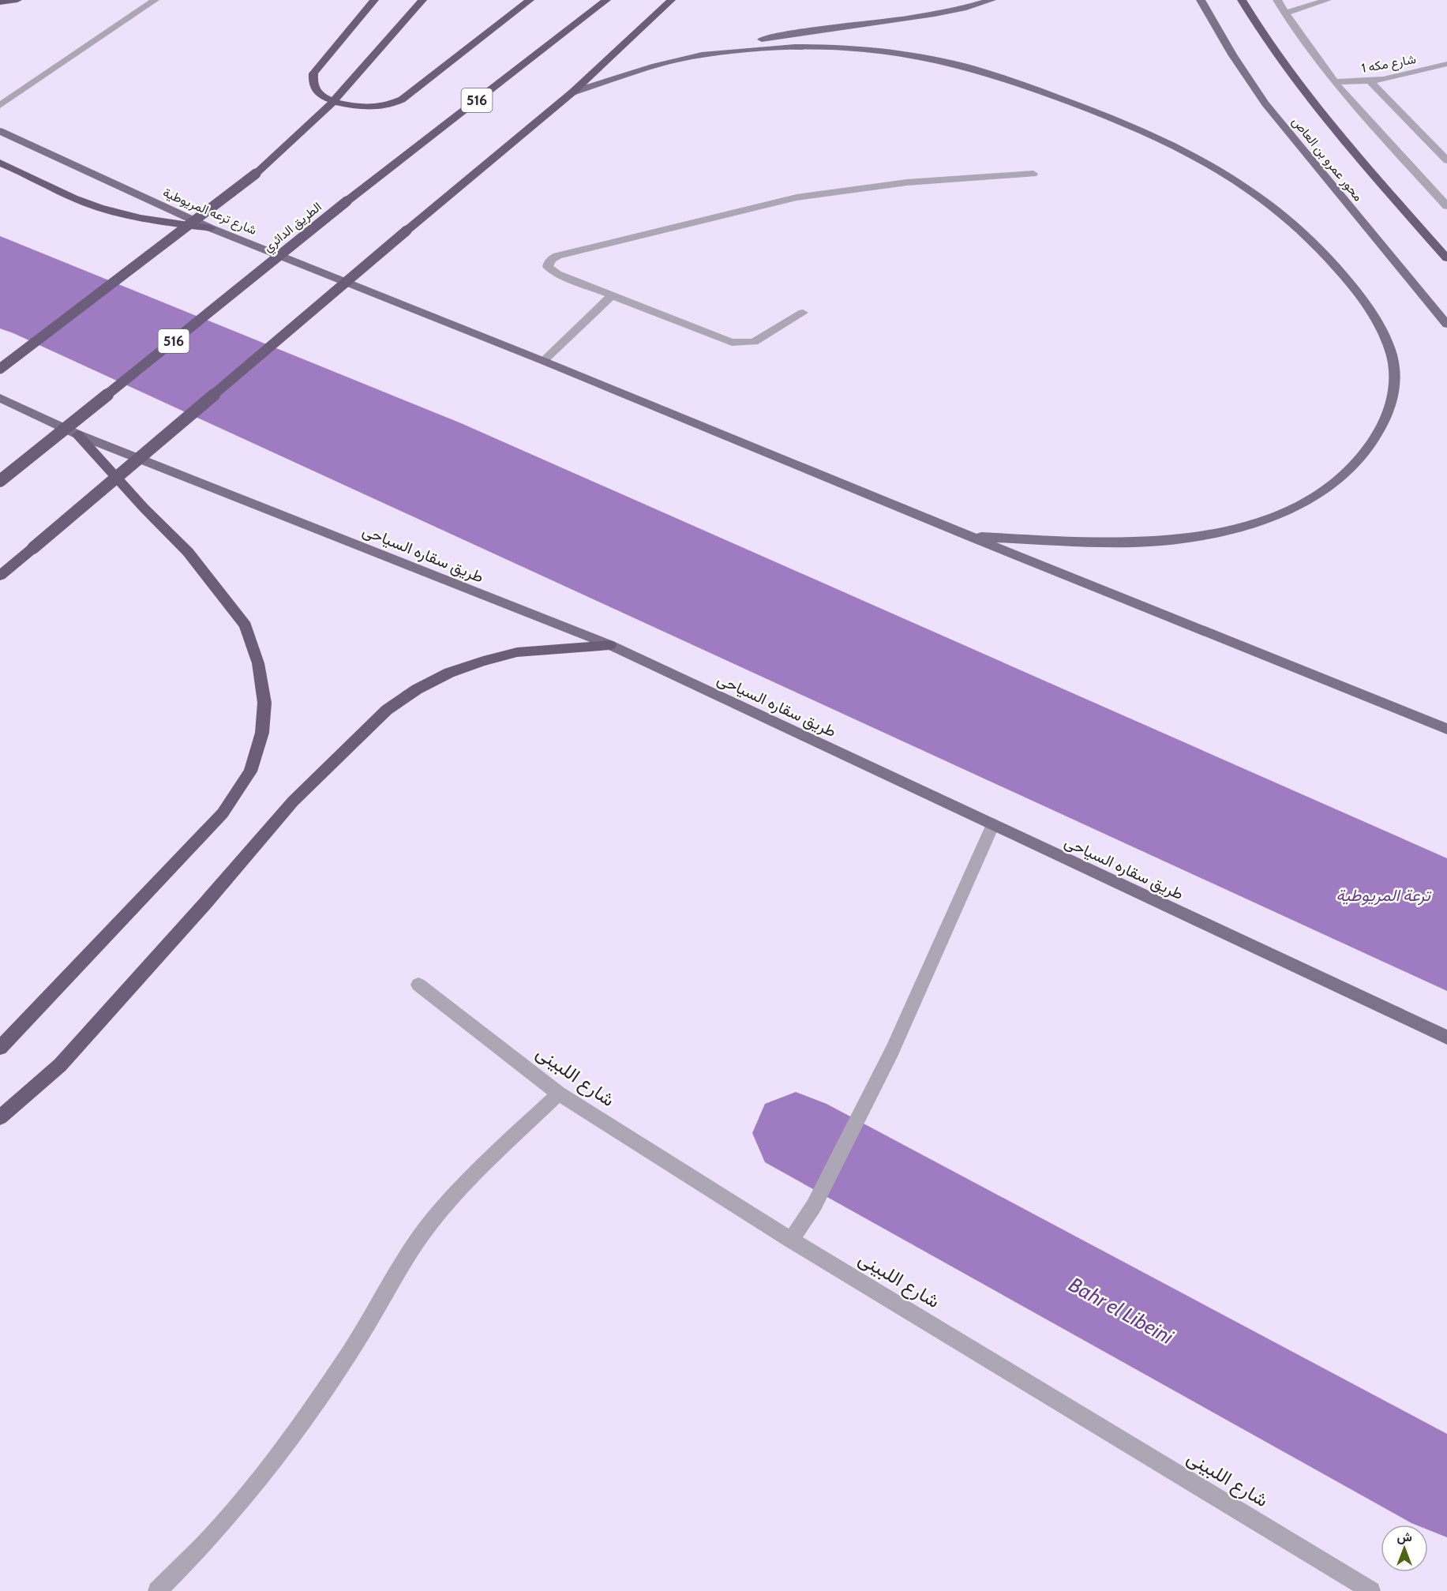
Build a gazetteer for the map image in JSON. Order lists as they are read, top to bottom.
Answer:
{
  "streets": {
    "highway": ["516", "الطريق الدائري"],
    "main road": ["محور عمرو بن العاص", "شارع ترعه المريوطية", "طريق سقاره السياحى"],
    "street": ["شارع مكه 1", "شارع اللبينى"]
  },
  "water": ["ترعة المريوطية", "Bahr el Libeini"],
  "north": "top"
}
